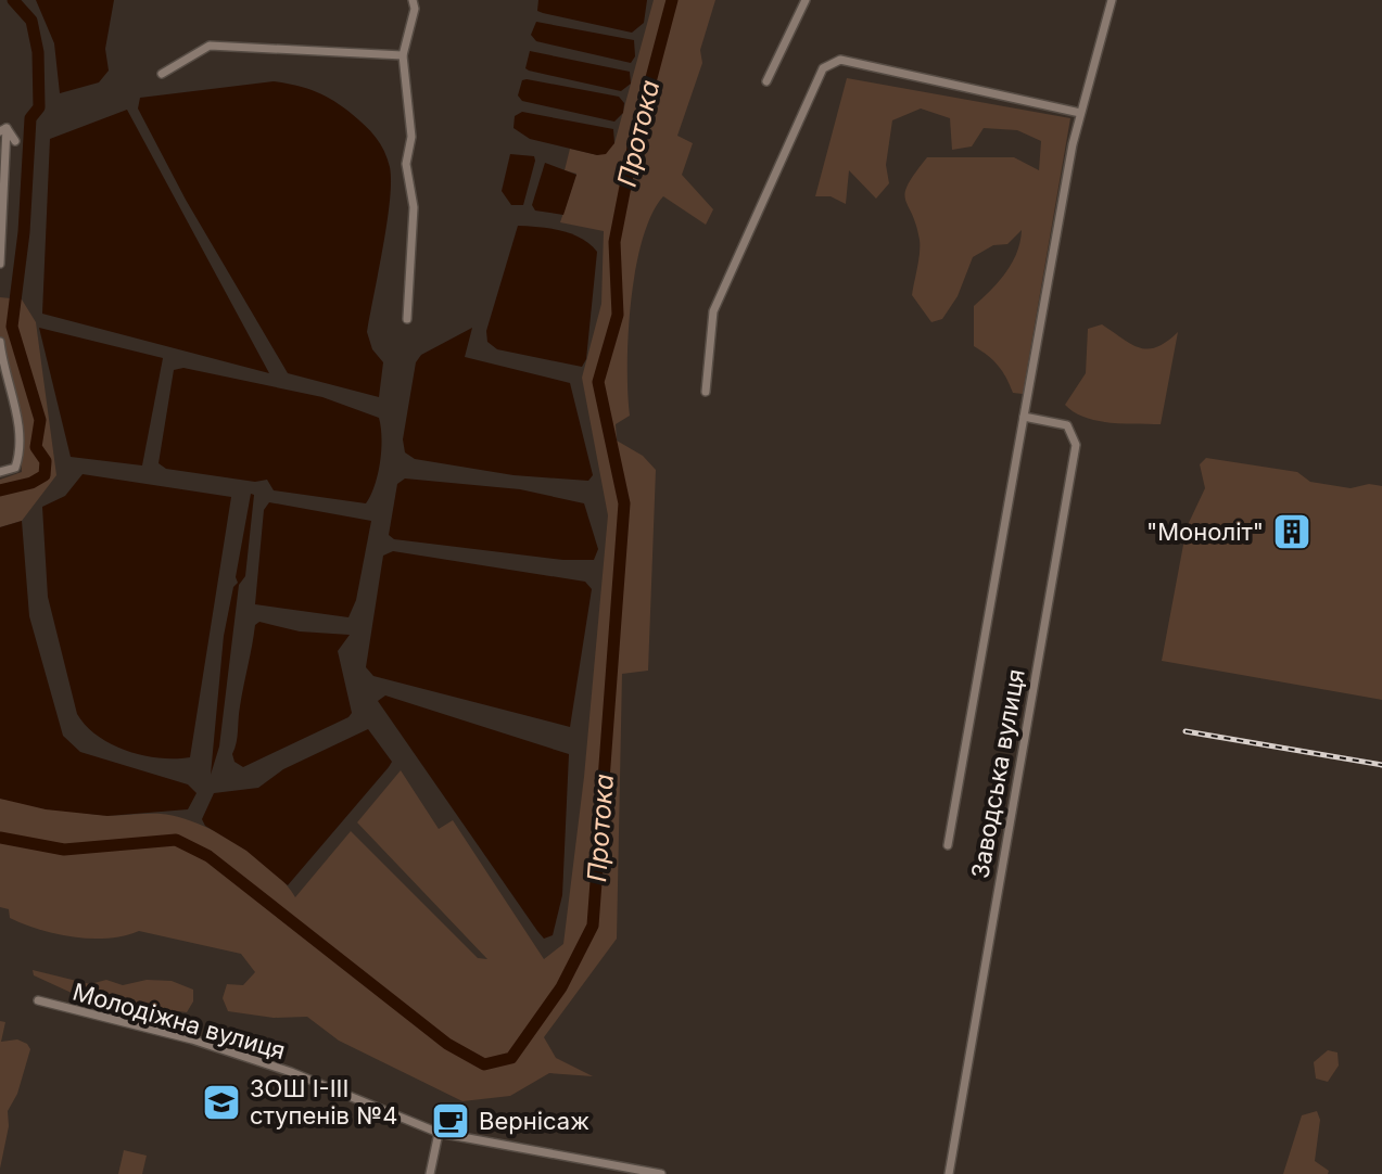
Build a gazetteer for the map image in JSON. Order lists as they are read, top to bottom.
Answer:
{
  "streets": {
    "street": ["Заводська вулиця", "Молодіжна вулиця"]
  },
  "water": ["Протока"],
  "places": {
    "building": ["\"Моноліт\""],
    "school or university": ["ЗОШ І-ІІІ ступенів №4"],
    "cafe": ["Вернісаж"]
  }
}
